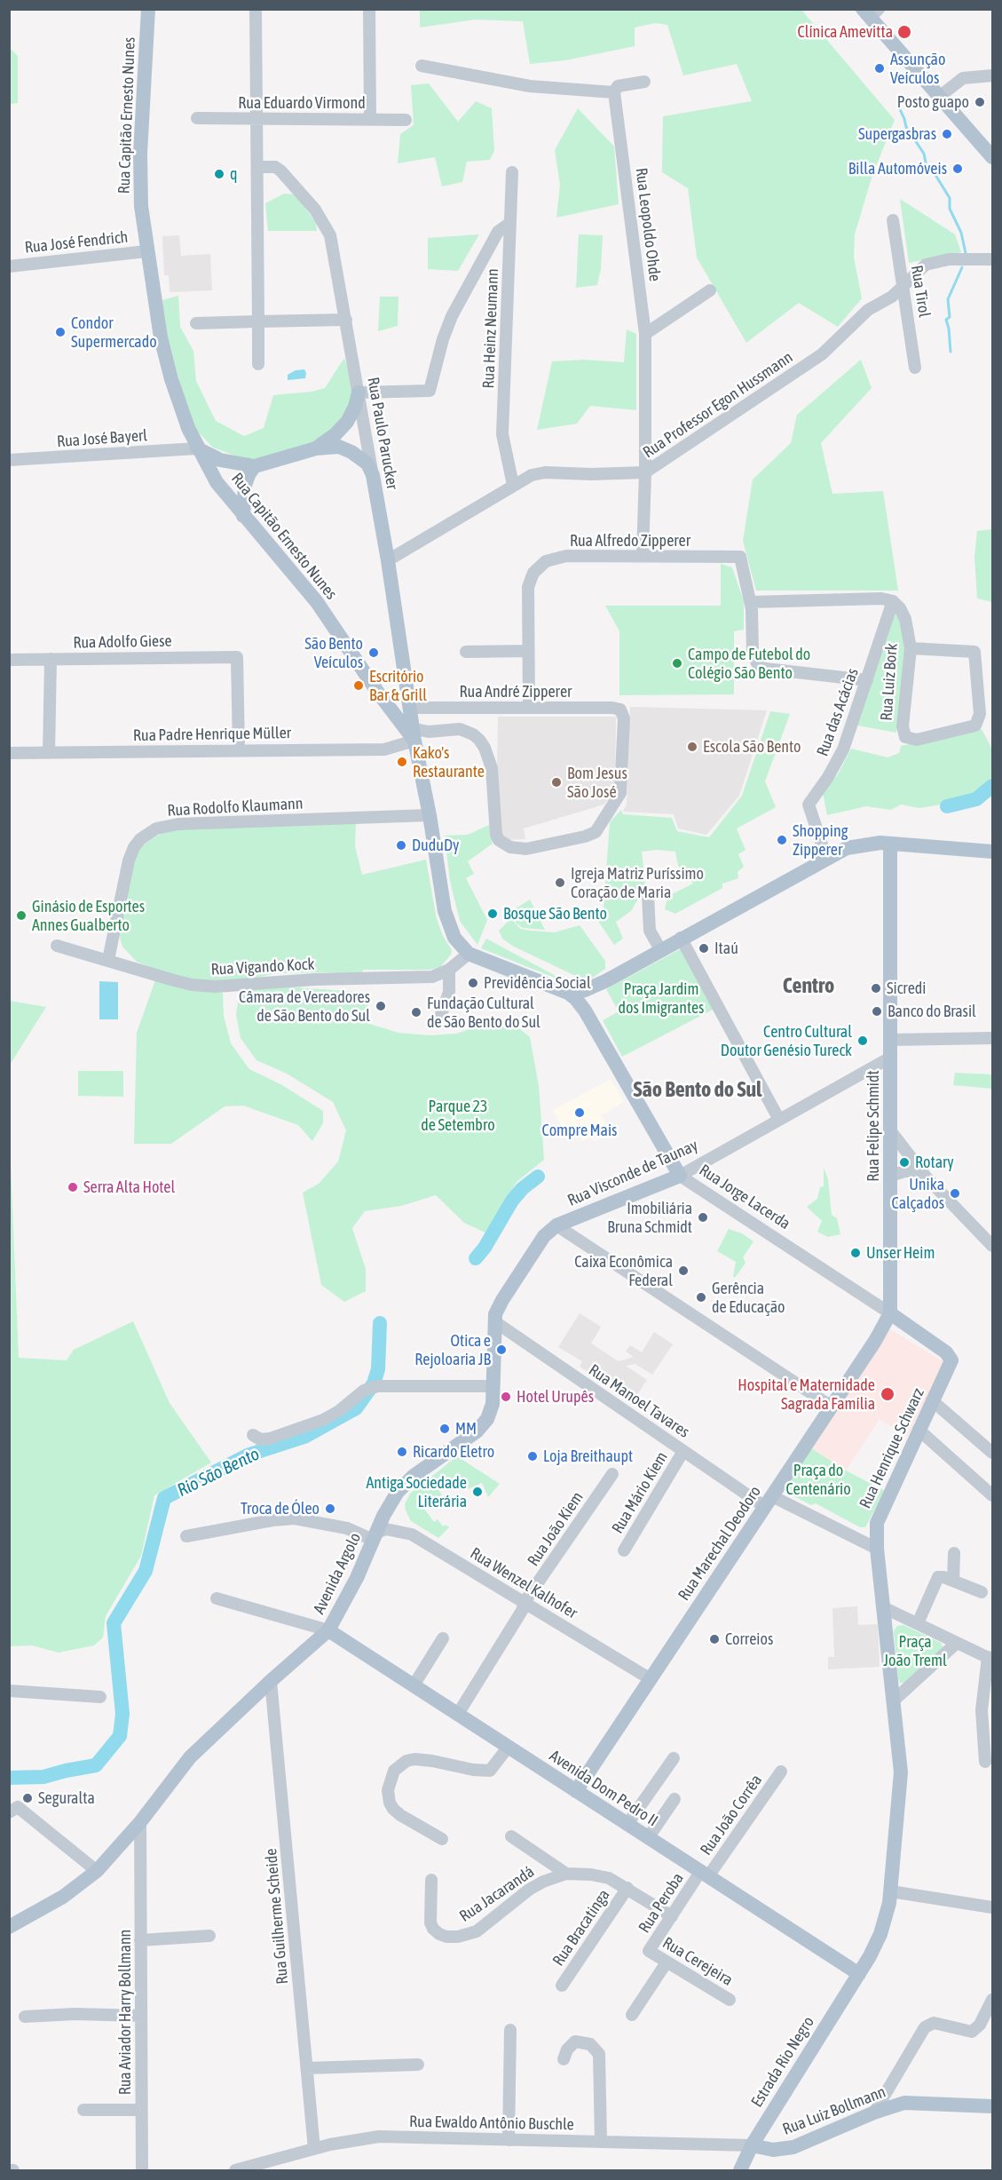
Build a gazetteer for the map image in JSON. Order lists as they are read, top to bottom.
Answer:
{
  "streets": {
    "main road": [
      "Rua Capitão Ernesto Nunes",
      "Rua Paulo Parucker",
      "Rua Felipe Schmidt",
      "Rua Visconde de Taunay",
      "Rua Jorge Lacerda",
      "Rua Henrique Schwarz",
      "Rua Marechal Deodoro",
      "Avenida Argolo",
      "Avenida Dom Pedro II",
      "Estrada Rio Negro",
      "Rua Luiz Bollmann"
    ],
    "street": [
      "Rua Eduardo Virmond",
      "Rua Leopoldo Ohde",
      "Rua José Fendrich",
      "Rua Tirol",
      "Rua Heinz Neumann",
      "Rua Professor Egon Hussmann",
      "Rua José Bayerl",
      "Rua Alfredo Zipperer",
      "Rua Adolfo Giese",
      "Rua Luiz Bork",
      "Rua André Zipperer",
      "Rua das Acácias",
      "Rua Padre Henrique Müller",
      "Rua Rodolfo Klaumann",
      "Rua Vigando Kock",
      "Rua Manoel Tavares",
      "Rua Mário Kiem",
      "Rua João Kiem",
      "Rua Wenzel Kalhofer",
      "Rua João Corrêa",
      "Rua Jacarandá",
      "Rua Peroba",
      "Rua Guilherme Scheide",
      "Rua Bracatinga",
      "Rua Cerejeira",
      "Rua Aviador Harry Bollmann",
      "Rua Ewaldo Antônio Buschle"
    ]
  },
  "crossings": [
    ["Rua Capitão Ernesto Nunes", "Rua José Fendrich"],
    ["Rua Capitão Ernesto Nunes", "Rua Paulo Parucker"],
    ["Rua Capitão Ernesto Nunes", "Rua José Bayerl"],
    ["Rua Capitão Ernesto Nunes", "Rua Padre Henrique Müller"],
    ["Rua Capitão Ernesto Nunes", "Rua Rodolfo Klaumann"],
    ["Rua Capitão Ernesto Nunes", "Rua Vigando Kock"],
    ["Rua Leopoldo Ohde", "Rua Professor Egon Hussmann"],
    ["Rua Leopoldo Ohde", "Rua Alfredo Zipperer"],
    ["Rua Tirol", "Rua Professor Egon Hussmann"],
    ["Rua Heinz Neumann", "Rua Professor Egon Hussmann"],
    ["Rua Professor Egon Hussmann", "Rua Paulo Parucker"],
    ["Rua Paulo Parucker", "Rua André Zipperer"],
    ["Rua Paulo Parucker", "Rua Padre Henrique Müller"],
    ["Rua Alfredo Zipperer", "Rua André Zipperer"],
    ["Rua Adolfo Giese", "Rua Padre Henrique Müller"],
    ["Rua Luiz Bork", "Rua das Acácias"],
    ["Rua Rodolfo Klaumann", "Rua Vigando Kock"],
    ["Rua Felipe Schmidt", "Rua Visconde de Taunay"],
    ["Rua Felipe Schmidt", "Rua Jorge Lacerda"],
    ["Rua Felipe Schmidt", "Rua Henrique Schwarz"],
    ["Rua Felipe Schmidt", "Rua Marechal Deodoro"],
    ["Rua Visconde de Taunay", "Rua Jorge Lacerda"],
    ["Rua Visconde de Taunay", "Avenida Argolo"],
    ["Rua Jorge Lacerda", "Rua Henrique Schwarz"],
    ["Rua Jorge Lacerda", "Rua Marechal Deodoro"],
    ["Rua Manoel Tavares", "Rua Henrique Schwarz"],
    ["Rua Manoel Tavares", "Rua Mário Kiem"],
    ["Rua Manoel Tavares", "Rua Marechal Deodoro"],
    ["Rua Manoel Tavares", "Avenida Argolo"],
    ["Rua Henrique Schwarz", "Rua Marechal Deodoro"],
    ["Rua Henrique Schwarz", "Avenida Dom Pedro II"],
    ["Rua Henrique Schwarz", "Estrada Rio Negro"],
    ["Rua João Kiem", "Rua Wenzel Kalhofer"],
    ["Rua João Kiem", "Avenida Dom Pedro II"],
    ["Rua Marechal Deodoro", "Rua Wenzel Kalhofer"],
    ["Rua Marechal Deodoro", "Avenida Dom Pedro II"],
    ["Avenida Argolo", "Rua Wenzel Kalhofer"],
    ["Avenida Argolo", "Avenida Dom Pedro II"],
    ["Avenida Argolo", "Rua Guilherme Scheide"],
    ["Avenida Argolo", "Rua Aviador Harry Bollmann"],
    ["Avenida Dom Pedro II", "Rua João Corrêa"],
    ["Avenida Dom Pedro II", "Rua Peroba"],
    ["Avenida Dom Pedro II", "Estrada Rio Negro"],
    ["Rua João Corrêa", "Rua Peroba"],
    ["Rua Peroba", "Rua Cerejeira"],
    ["Rua Guilherme Scheide", "Rua Ewaldo Antônio Buschle"],
    ["Estrada Rio Negro", "Rua Luiz Bollmann"],
    ["Estrada Rio Negro", "Rua Ewaldo Antônio Buschle"],
    ["Rua Luiz Bollmann", "Rua Ewaldo Antônio Buschle"]
  ],
  "districts": ["Centro", "São Bento do Sul"],
  "water": ["Rio São Bento"],
  "parks": [
    "Praça Jardim dos Imigrantes",
    "Parque 23 de Setembro",
    "Praça do Centenário",
    "Praça João Treml"
  ],
  "places": [
    "Clínica Amevitta",
    "Assunção Veículos",
    "Posto guapo",
    "Supergasbras",
    "Billa Automóveis",
    "q",
    "Condor Supermercado",
    "São Bento Veículos",
    "Campo de Futebol do Colégio São Bento",
    "Escritório Bar & Grill",
    "Escola São Bento",
    "Kako's Restaurante",
    "Bom Jesus São José",
    "Shopping Zipperer",
    "DuduDy",
    "Igreja Matriz Puríssimo Coração de Maria",
    "Bosque São Bento",
    "Ginásio de Esportes Annes Gualberto",
    "Itaú",
    "Previdência Social",
    "Sicredi",
    "Câmara de Vereadores de São Bento do Sul",
    "Banco do Brasil",
    "Fundação Cultural de São Bento do Sul",
    "Centro Cultural Doutor Genésio Tureck",
    "Compre Mais",
    "Rotary",
    "Serra Alta Hotel",
    "Unika Calçados",
    "Imobiliária Bruna Schmidt",
    "Unser Heim",
    "Caixa Econômica Federal",
    "Gerência de Educação",
    "Otica e Rejoloaria JB",
    "Hospital e Maternidade Sagrada Família",
    "Hotel Urupês",
    "MM",
    "Ricardo Eletro",
    "Loja Breithaupt",
    "Antiga Sociedade Literária",
    "Troca de Óleo",
    "Correios",
    "Seguralta"
  ]
}
